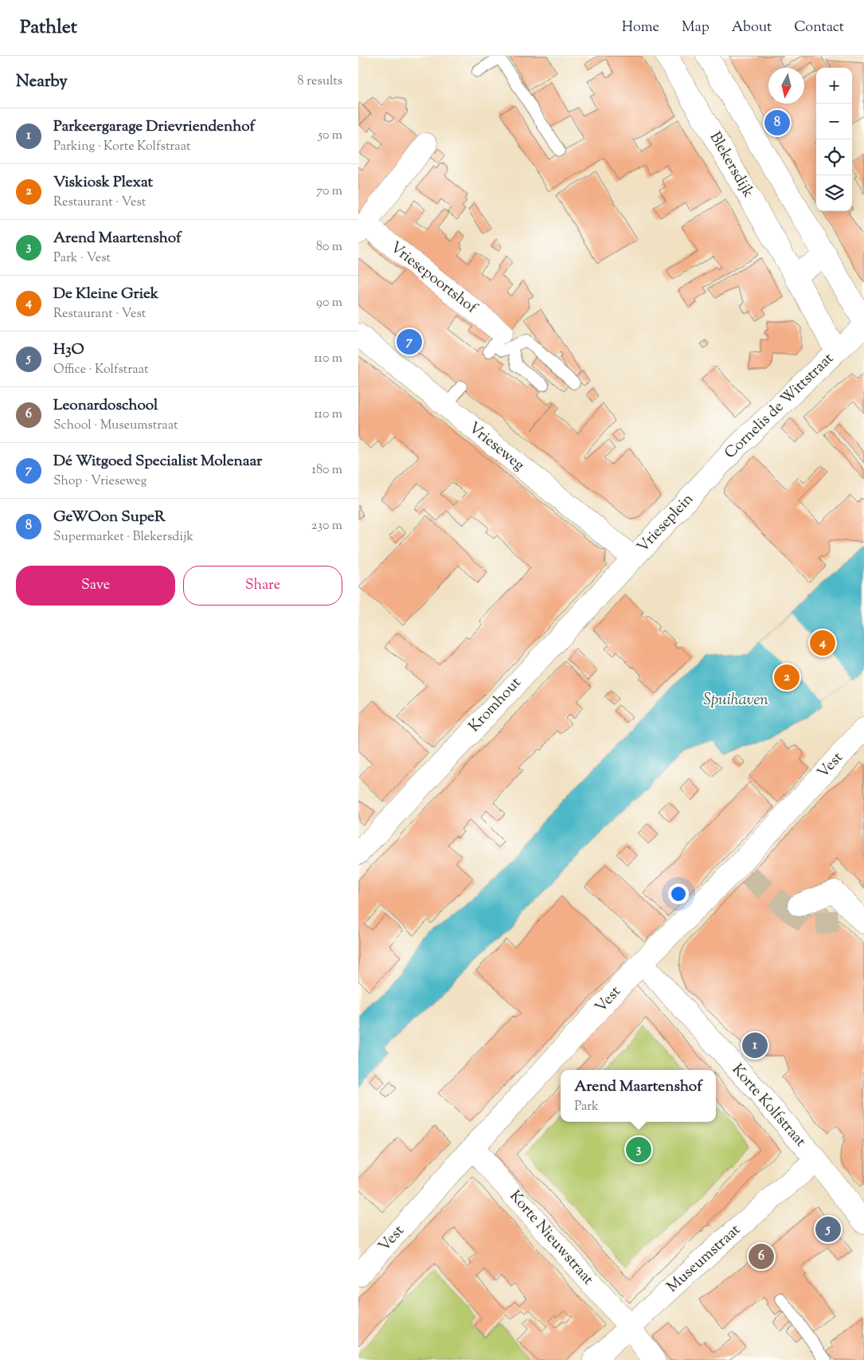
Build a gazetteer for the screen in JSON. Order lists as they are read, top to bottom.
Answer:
{
  "streets": {
    "street": [
      "Blekersdijk",
      "Vriesepoortshof",
      "Cornelis de Wittstraat",
      "Vrieseweg",
      "Vrieseplein",
      "Kromhout",
      "Vest",
      "Korte Kolfstraat",
      "Korte Nieuwstraat",
      "Museumstraat"
    ]
  },
  "crossings": [
    ["Blekersdijk", "Cornelis de Wittstraat"],
    ["Cornelis de Wittstraat", "Vrieseplein"],
    ["Vrieseweg", "Vrieseplein"],
    ["Vrieseweg", "Kromhout"],
    ["Vrieseplein", "Kromhout"],
    ["Vest", "Korte Kolfstraat"],
    ["Vest", "Korte Nieuwstraat"],
    ["Korte Kolfstraat", "Museumstraat"],
    ["Korte Nieuwstraat", "Museumstraat"]
  ],
  "water": ["Spuihaven"],
  "north": "bottom",
  "page": {
    "header": "Pathlet",
    "nav": [
      "Home",
      "Map",
      "About",
      "Contact"
    ],
    "heading": ["Nearby", "8 results"],
    "map_buttons": ["+", "−"],
    "list": [
      {
        "mark": "1",
        "name": "Parkeergarage Drievriendenhof",
        "note": "Parking · Korte Kolfstraat",
        "value": "50 m"
      },
      {
        "mark": "2",
        "name": "Viskiosk Plexat",
        "note": "Restaurant · Vest",
        "value": "70 m"
      },
      {
        "mark": "3",
        "name": "Arend Maartenshof",
        "note": "Park · Vest",
        "value": "80 m"
      },
      {
        "mark": "4",
        "name": "De Kleine Griek",
        "note": "Restaurant · Vest",
        "value": "90 m"
      },
      {
        "mark": "5",
        "name": "H3O",
        "note": "Office · Kolfstraat",
        "value": "110 m"
      },
      {
        "mark": "6",
        "name": "Leonardoschool",
        "note": "School · Museumstraat",
        "value": "110 m"
      },
      {
        "mark": "7",
        "name": "Dé Witgoed Specialist Molenaar",
        "note": "Shop · Vrieseweg",
        "value": "180 m"
      },
      {
        "mark": "8",
        "name": "GeWOon SupeR",
        "note": "Supermarket · Blekersdijk",
        "value": "230 m"
      }
    ],
    "pins": [
      "8",
      "7",
      "4",
      "2",
      "1",
      "3",
      "5",
      "6"
    ],
    "buttons": ["Save", "Share"],
    "popup": ["Arend Maartenshof", "Park"]
  }
}
